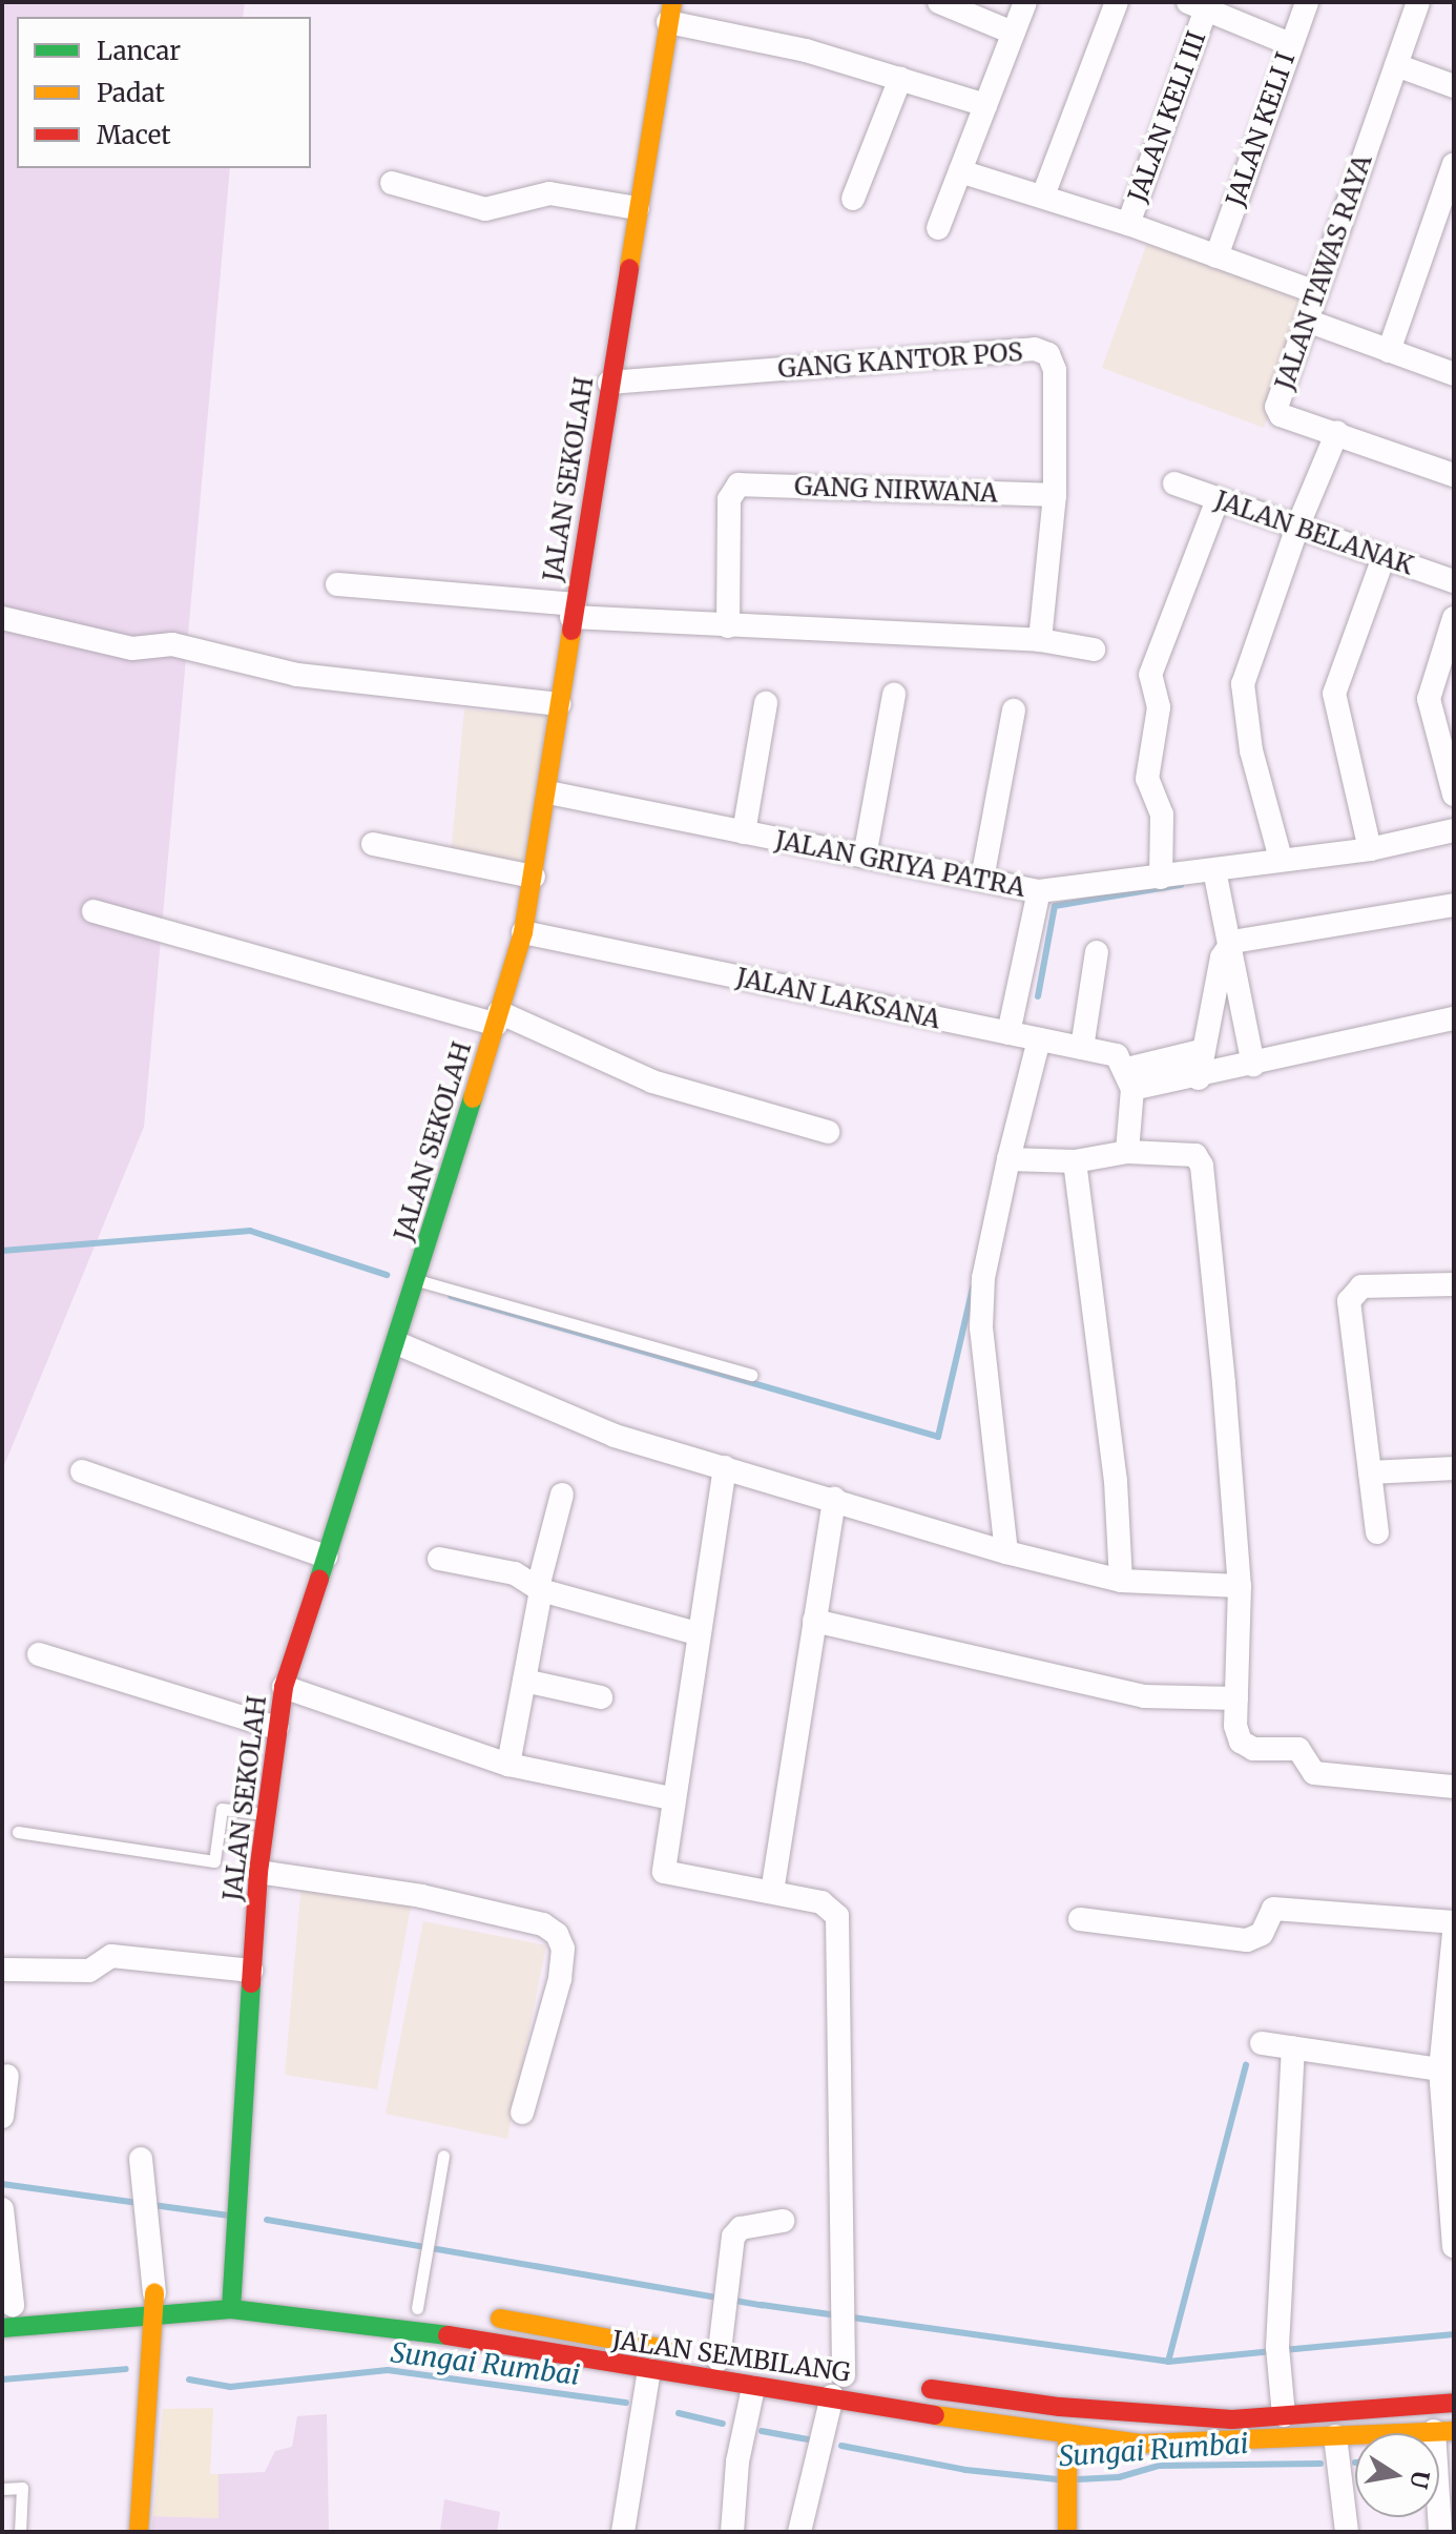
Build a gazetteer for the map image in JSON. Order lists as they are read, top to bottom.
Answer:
{
  "streets": {
    "street": [
      "JALAN KELI III",
      "JALAN KELI I",
      "JALAN TAWAS RAYA",
      "GANG KANTOR POS",
      "JALAN SEKOLAH",
      "GANG NIRWANA",
      "JALAN BELANAK",
      "JALAN GRIYA PATRA",
      "JALAN LAKSANA",
      "JALAN SEMBILANG"
    ]
  },
  "crossings": [
    ["GANG KANTOR POS", "JALAN SEKOLAH"],
    ["GANG KANTOR POS", "GANG NIRWANA"],
    ["JALAN SEKOLAH", "JALAN GRIYA PATRA"],
    ["JALAN SEKOLAH", "JALAN LAKSANA"],
    ["JALAN SEKOLAH", "JALAN SEMBILANG"]
  ],
  "water": ["Sungai Rumbai"],
  "legend": ["Lancar", "Padat", "Macet"],
  "north": "right"
}
